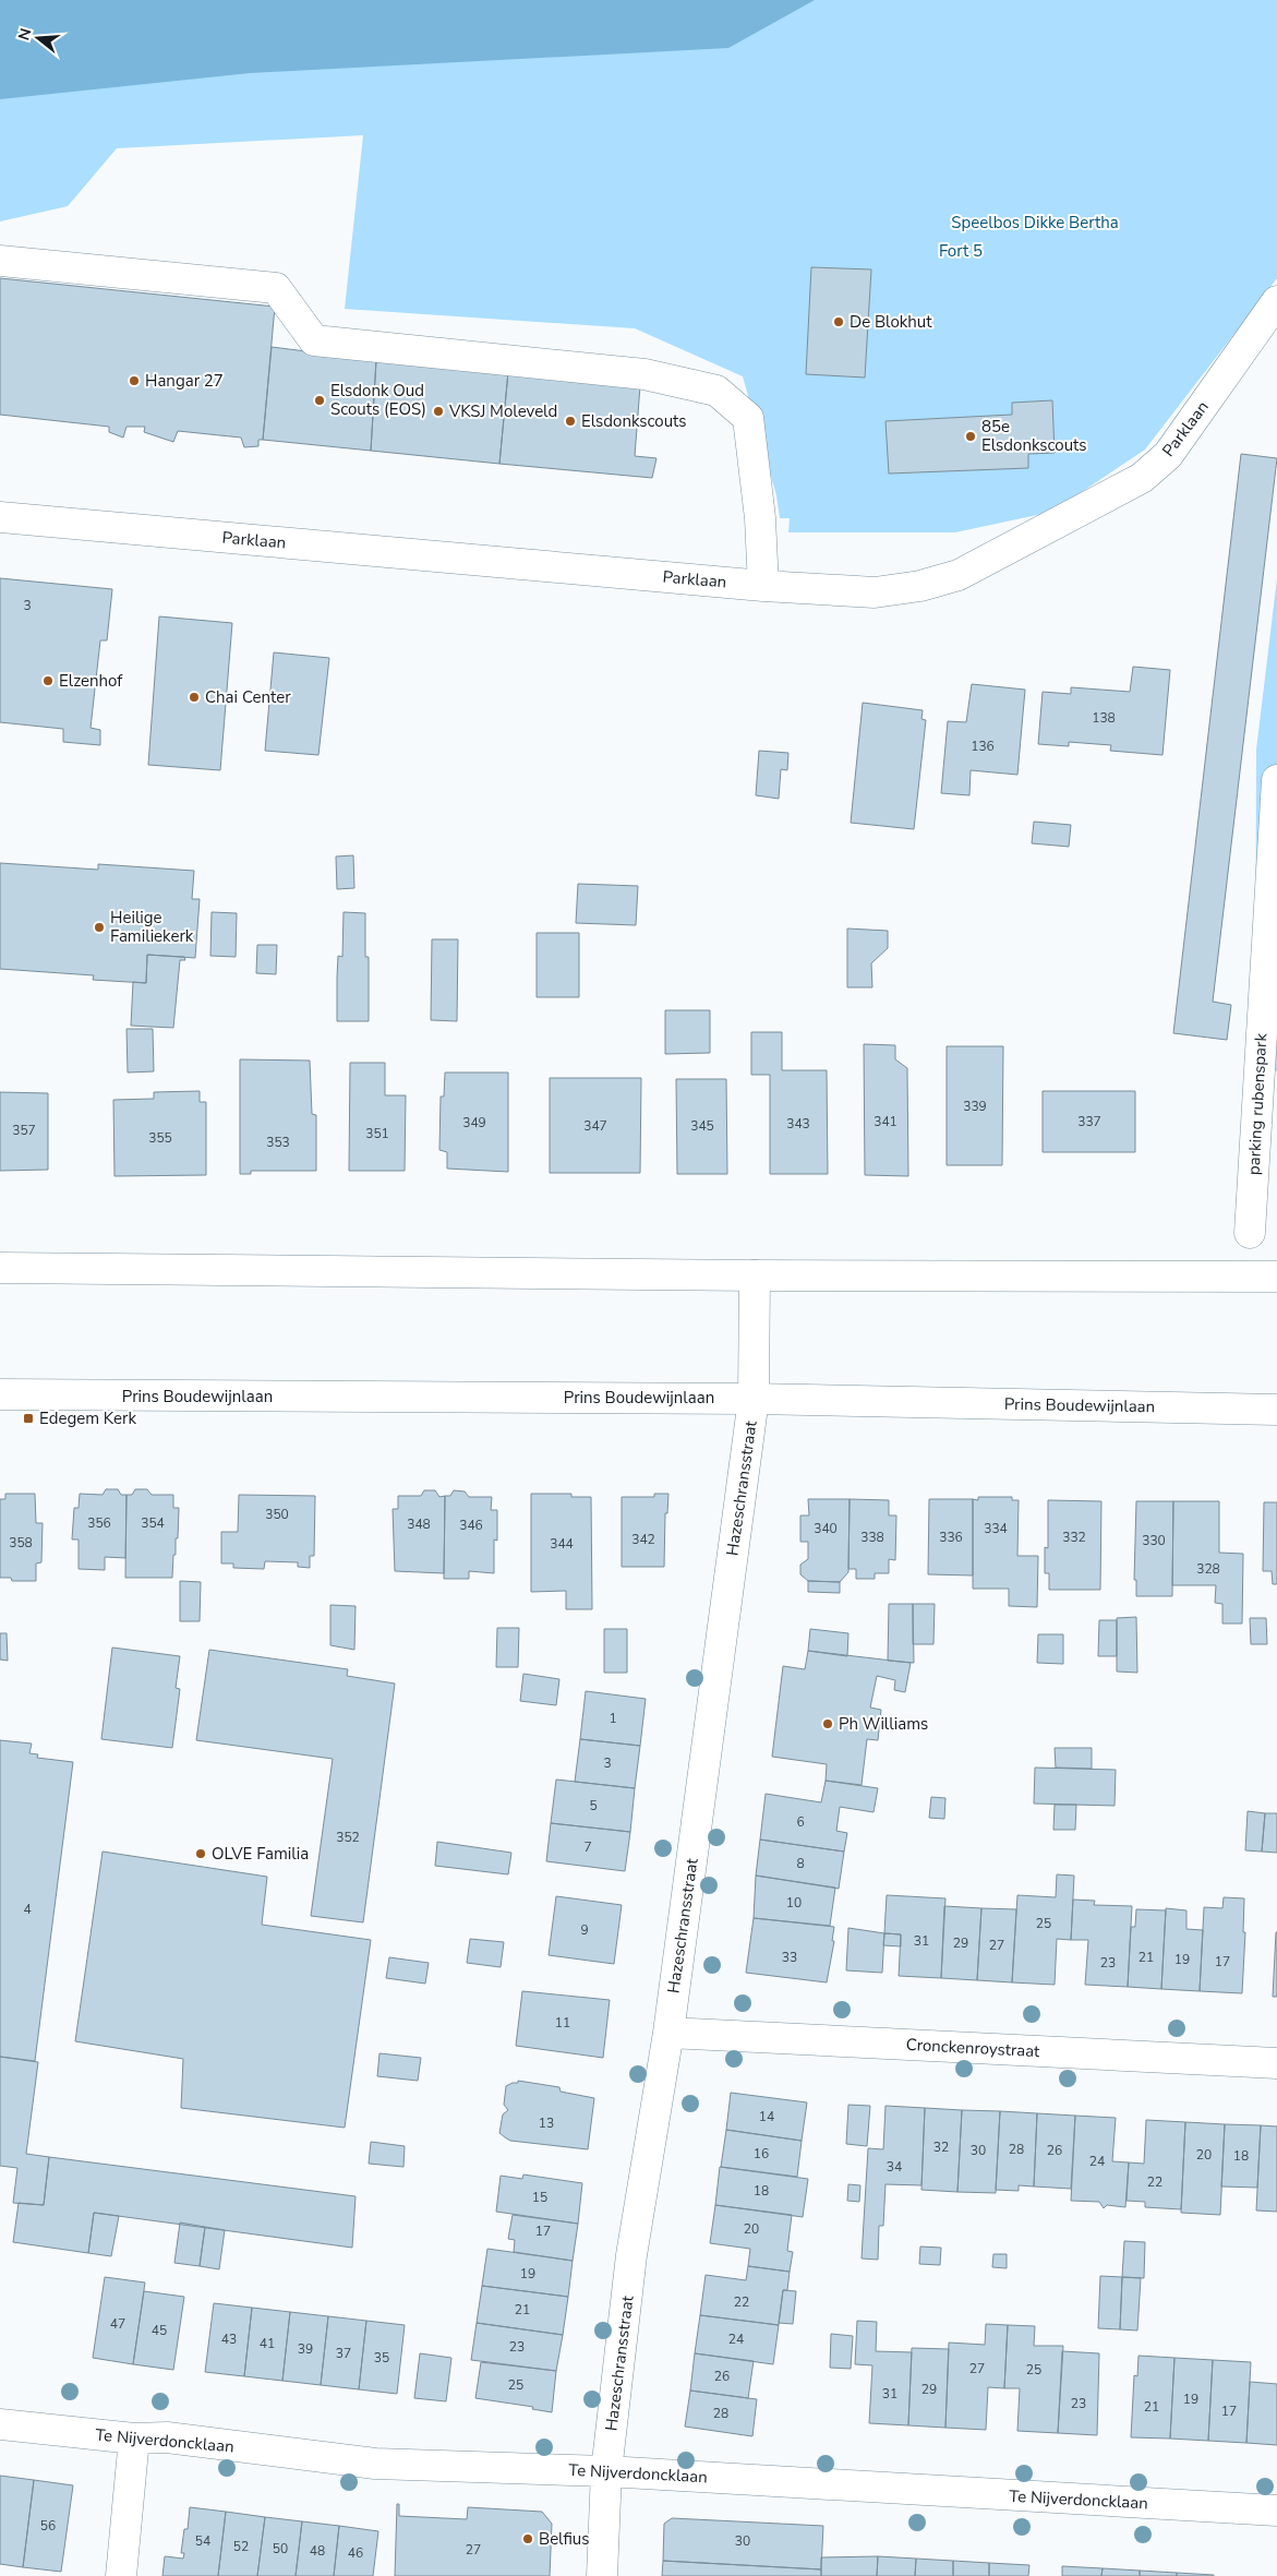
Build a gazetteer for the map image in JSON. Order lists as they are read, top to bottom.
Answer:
{
  "streets": {
    "street": [
      "Parklaan",
      "parking rubenspark",
      "Prins Boudewijnlaan",
      "Hazeschransstraat",
      "Cronckenroystraat",
      "Te Nijverdoncklaan"
    ]
  },
  "crossings": [
    ["Prins Boudewijnlaan", "Hazeschransstraat"],
    ["Hazeschransstraat", "Cronckenroystraat"],
    ["Hazeschransstraat", "Te Nijverdoncklaan"]
  ],
  "parks": ["Speelbos Dikke Bertha", "Fort 5"],
  "places": {
    "other": [
      "De Blokhut",
      "Hangar 27",
      "Elsdonk Oud Scouts (EOS)",
      "VKSJ Moleveld",
      "Elsdonkscouts",
      "85e Elsdonkscouts",
      "Elzenhof",
      "Chai Center",
      "Heilige Familiekerk",
      "Ph Williams",
      "OLVE Familia",
      "Belfius"
    ],
    "transit": ["Edegem Kerk"]
  },
  "house_numbers": [
    "3",
    "138",
    "136",
    "339",
    "341",
    "337",
    "349",
    "343",
    "347",
    "345",
    "357",
    "351",
    "355",
    "353",
    "350",
    "356",
    "354",
    "348",
    "346",
    "340",
    "334",
    "338",
    "336",
    "332",
    "342",
    "330",
    "358",
    "344",
    "328",
    "1",
    "3",
    "5",
    "6",
    "352",
    "7",
    "8",
    "10",
    "4",
    "25",
    "9",
    "31",
    "29",
    "27",
    "33",
    "21",
    "19",
    "17",
    "23",
    "11",
    "14",
    "13",
    "32",
    "28",
    "30",
    "26",
    "16",
    "20",
    "18",
    "24",
    "34",
    "22",
    "18",
    "15",
    "20",
    "17",
    "19",
    "22",
    "21",
    "47",
    "45",
    "43",
    "24",
    "41",
    "23",
    "39",
    "37",
    "35",
    "27",
    "25",
    "26",
    "25",
    "29",
    "31",
    "19",
    "23",
    "21",
    "17",
    "28",
    "56",
    "54",
    "30",
    "52",
    "50",
    "27",
    "48",
    "46"
  ],
  "north": "left"
}
